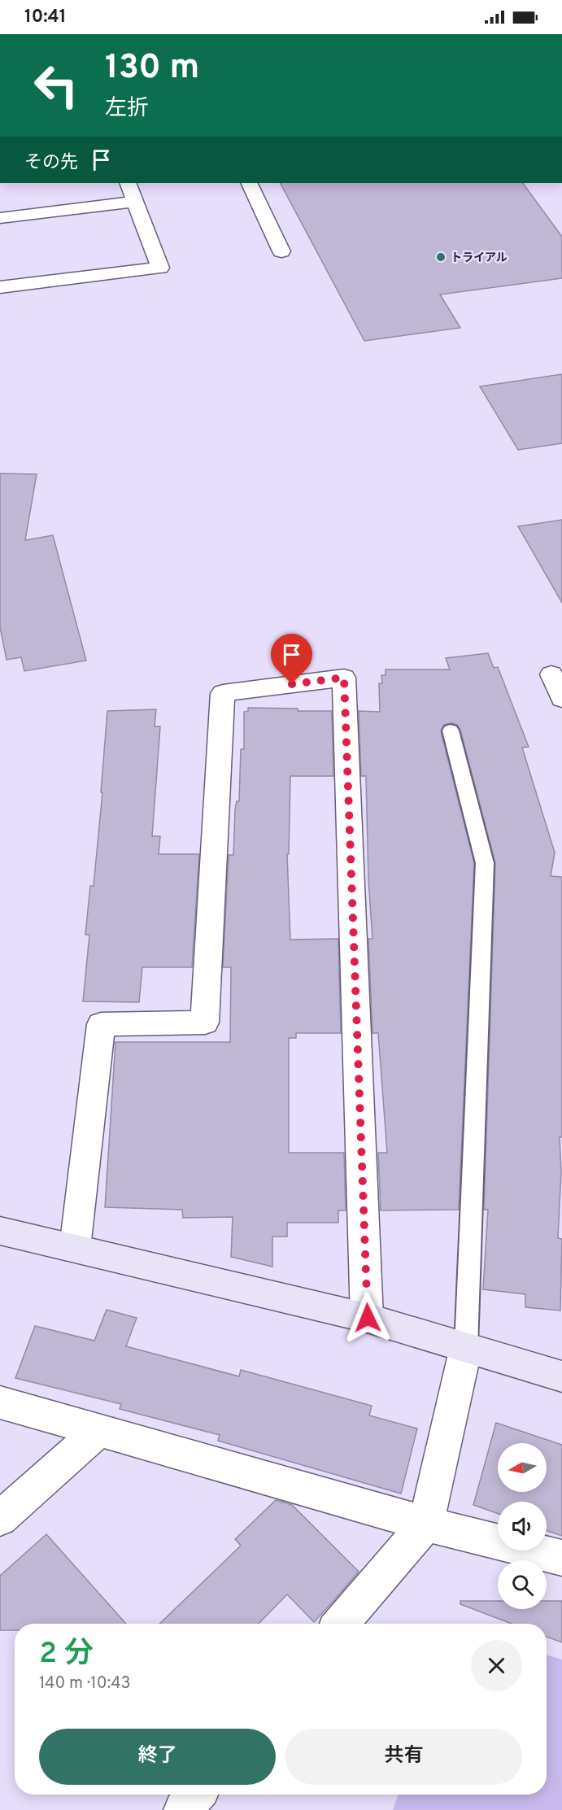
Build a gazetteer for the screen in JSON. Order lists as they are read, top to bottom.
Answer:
{
  "places": ["トライアル"],
  "north": "left",
  "page": {
    "status": "10:41",
    "turn": ["130 m", "左折"],
    "then": "その先",
    "heading": ["2 分", "140 m · 10:43"],
    "buttons": ["終了", "共有"]
  }
}
